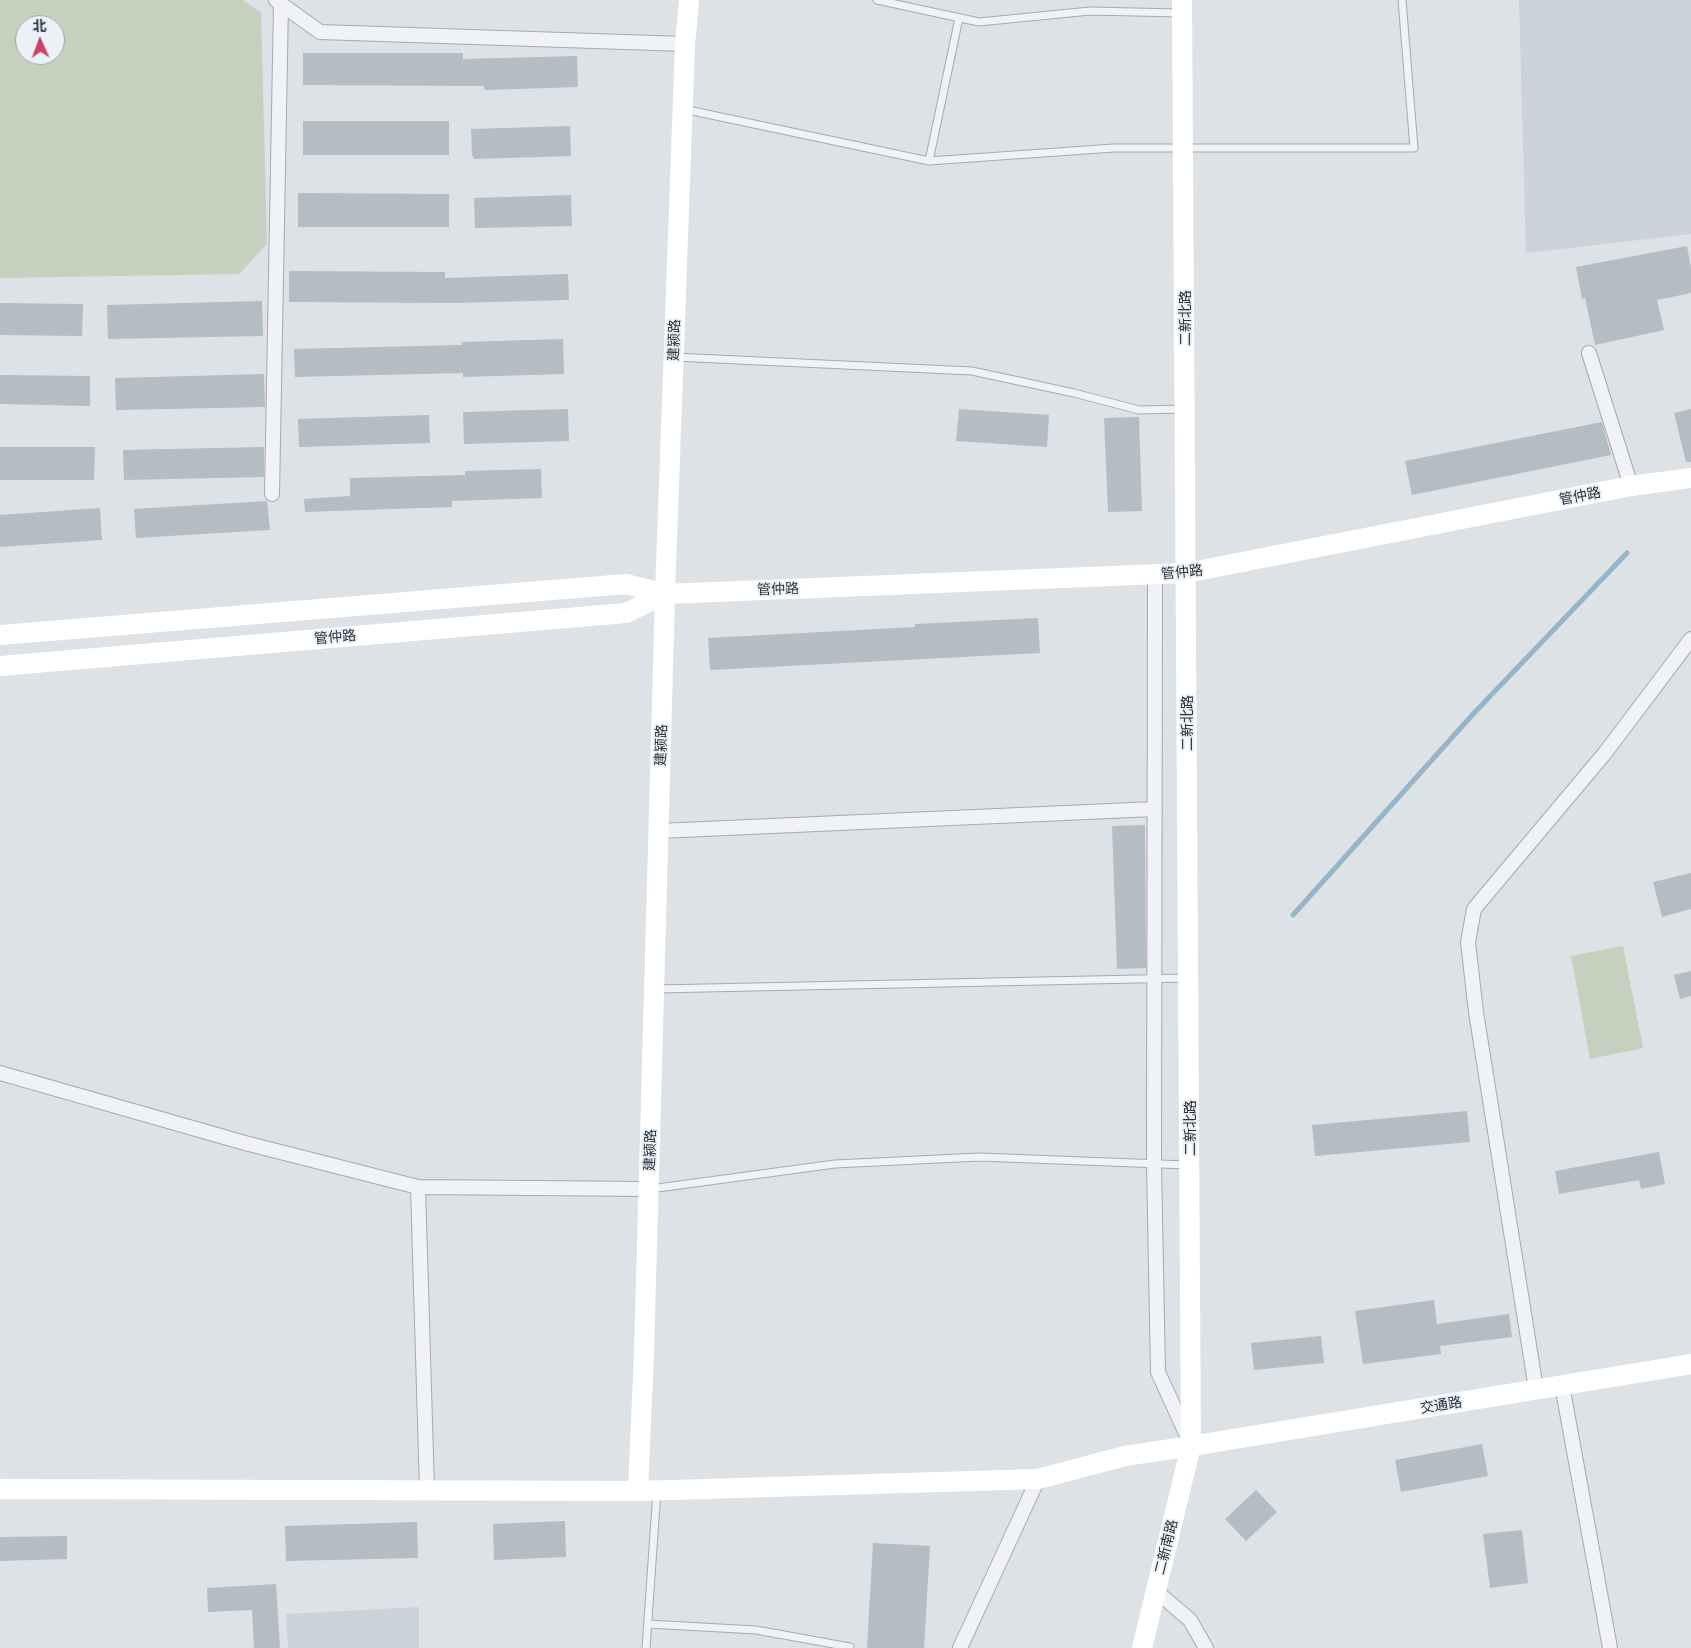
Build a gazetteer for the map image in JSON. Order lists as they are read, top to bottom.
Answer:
{
  "streets": {
    "street": [
      "二新北路",
      "建颍路",
      "管仲路",
      "交通路",
      "二新南路"
    ]
  },
  "crossings": [
    ["二新北路", "管仲路"],
    ["二新北路", "交通路"],
    ["二新北路", "二新南路"],
    ["建颍路", "管仲路"],
    ["建颍路", "交通路"],
    ["交通路", "二新南路"]
  ],
  "north": "top"
}
